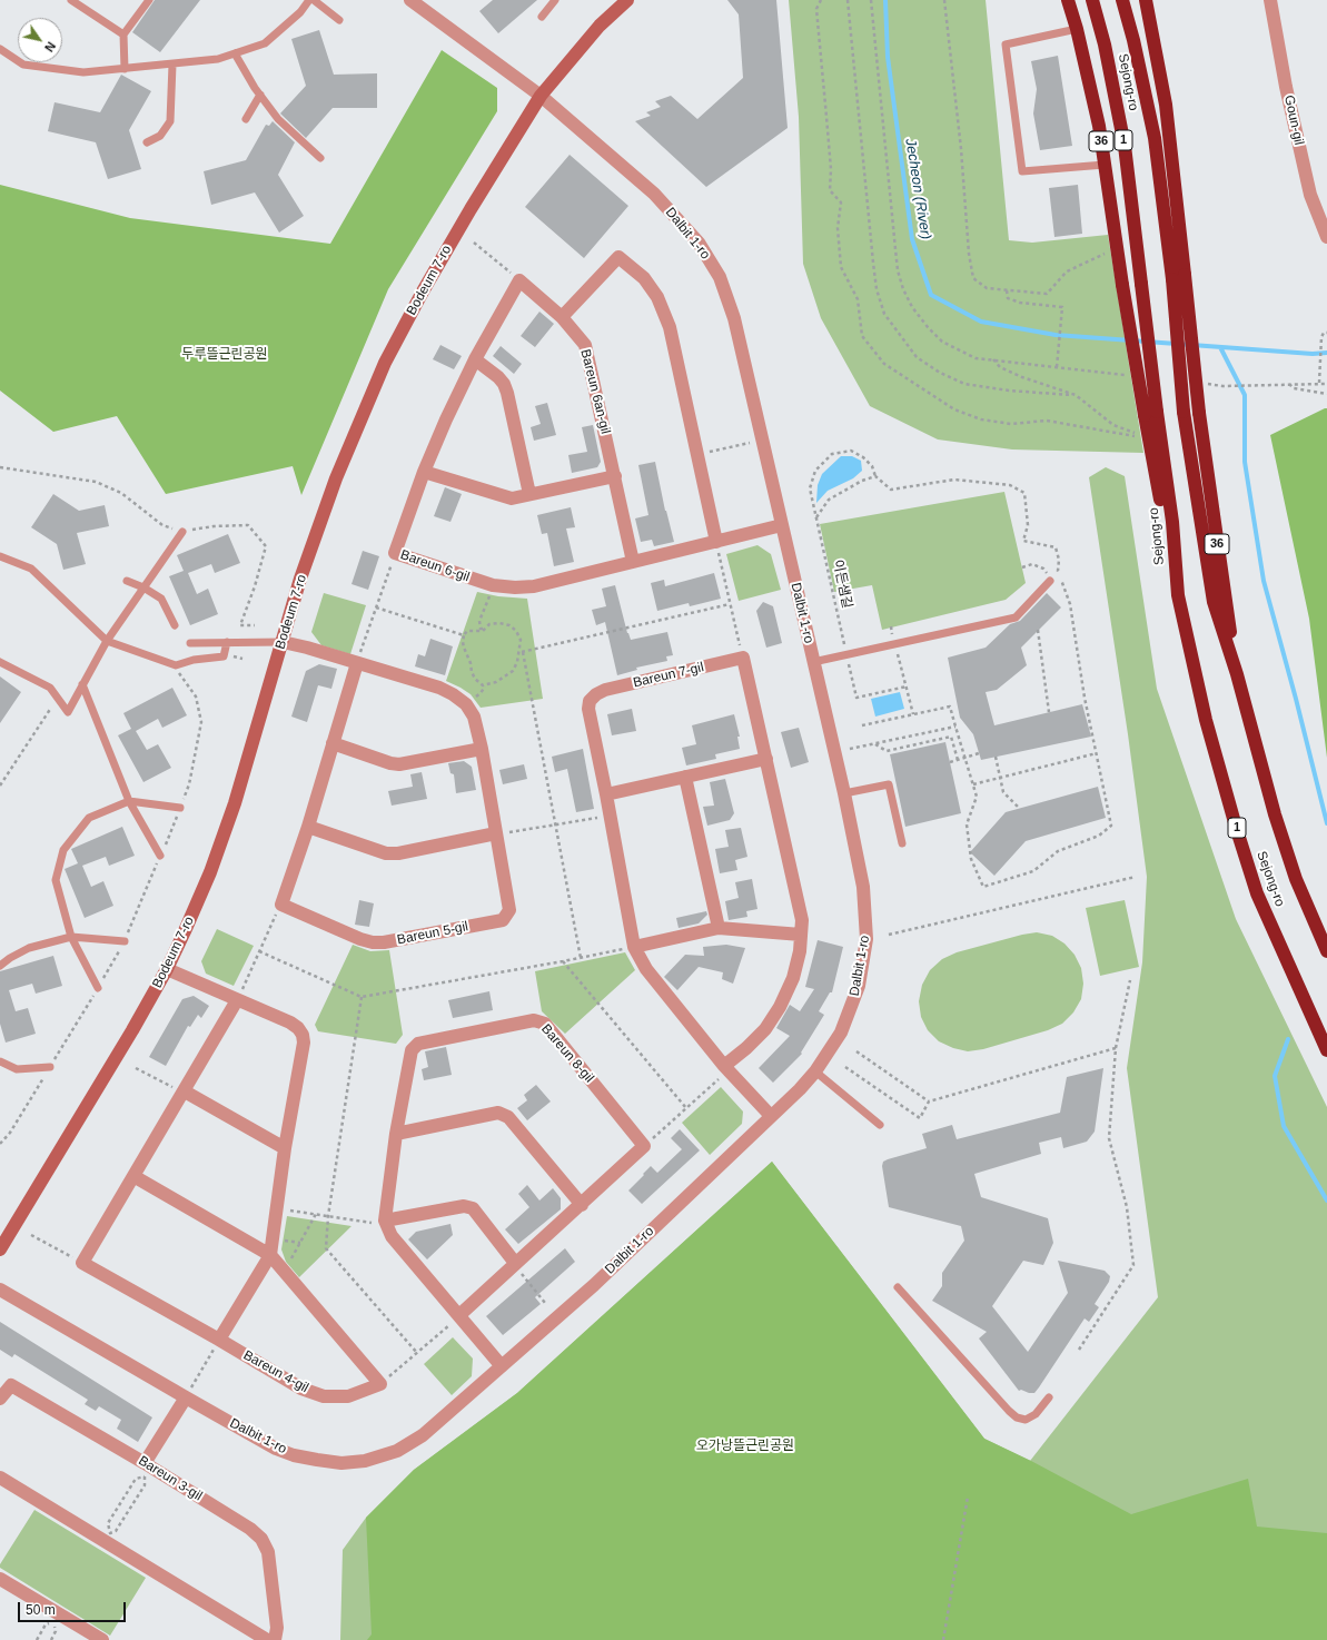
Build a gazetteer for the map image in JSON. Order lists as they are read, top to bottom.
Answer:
{
  "streets": {
    "highway": ["Sejong-ro", "1", "36"],
    "street": [
      "Goun-gil",
      "Dalbit 1-ro",
      "Bodeum 7-ro",
      "Bareun 6an-gil",
      "Bareun 6-gil",
      "Bareun 7-gil",
      "Bareun 5-gil",
      "Bareun 8-gil",
      "Bareun 4-gil",
      "Bareun 3-gil"
    ],
    "path": ["이든샘길"]
  },
  "crossings": [
    ["Sejong-ro", "36"],
    ["Dalbit 1-ro", "Bodeum 7-ro"],
    ["Dalbit 1-ro", "Bareun 6-gil"],
    ["Dalbit 1-ro", "Bareun 7-gil"],
    ["Bodeum 7-ro", "Bareun 5-gil"],
    ["Bareun 6an-gil", "Bareun 6-gil"]
  ],
  "water": ["Jecheon (River)"],
  "parks": ["두루뜰근린공원", "오가낭뜰근린공원"],
  "scale_bar": "50 m",
  "north": "bottom right"
}
